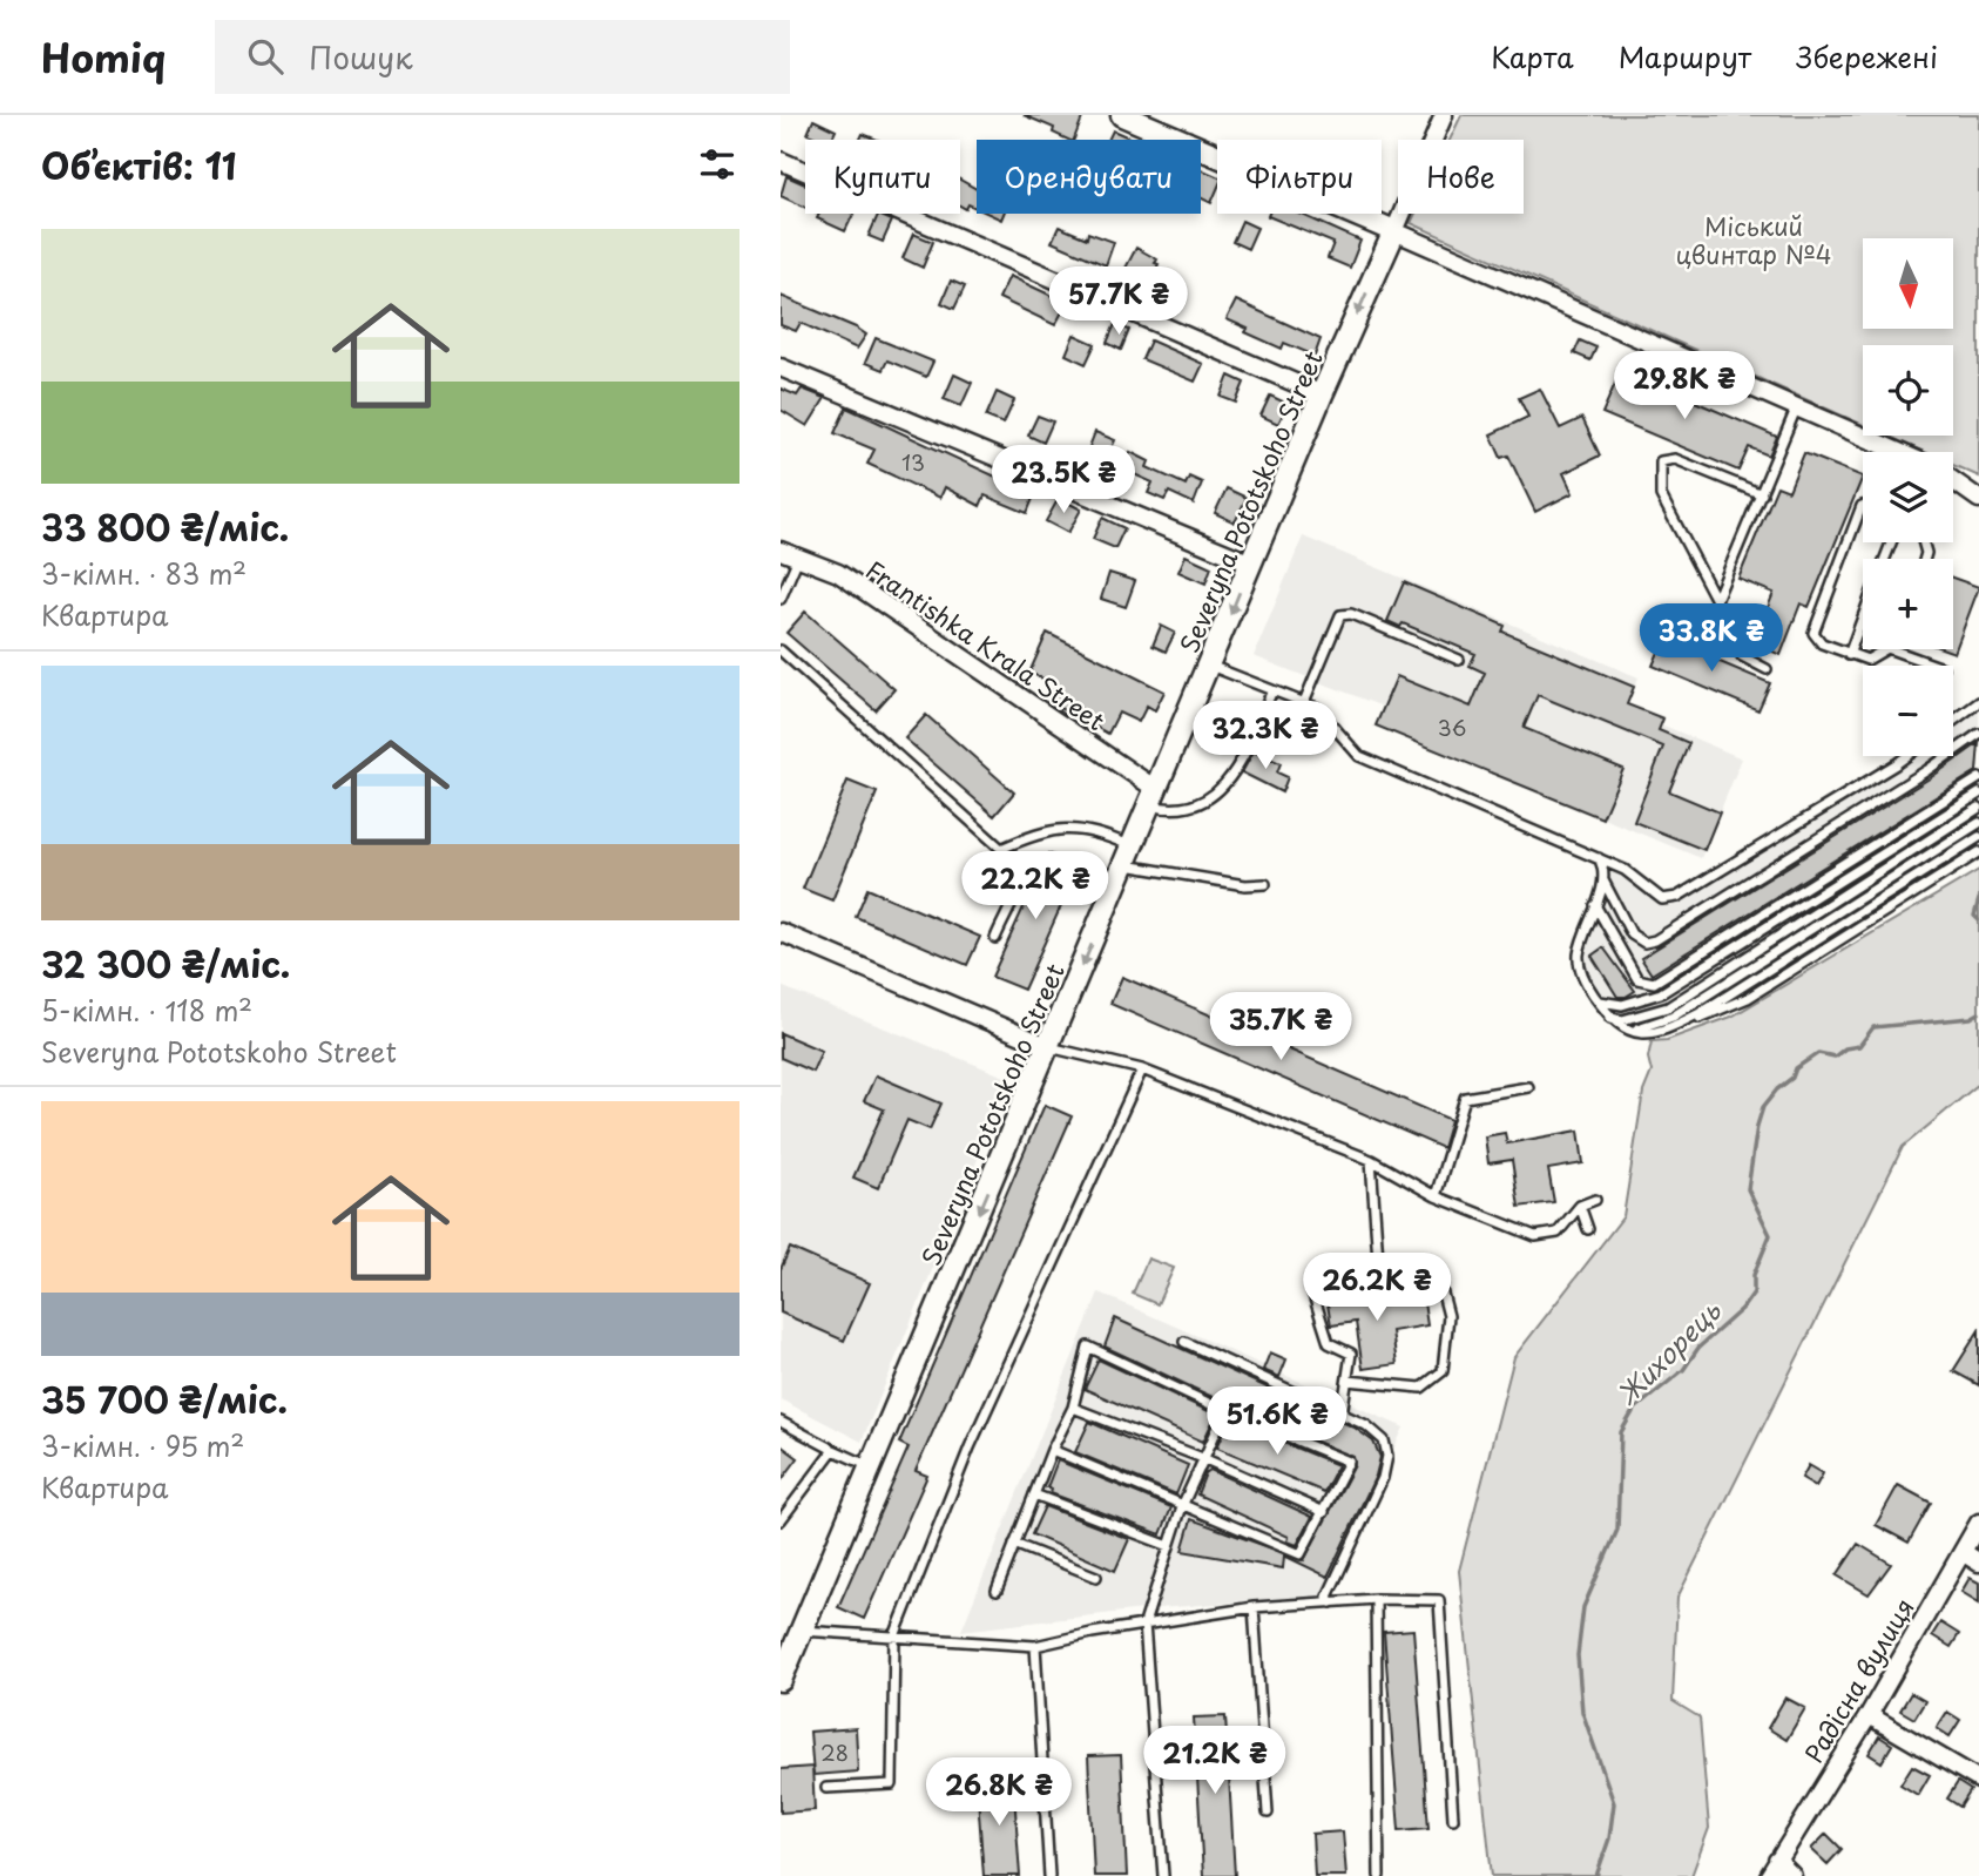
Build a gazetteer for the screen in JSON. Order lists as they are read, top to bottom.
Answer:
{
  "streets": {
    "street": ["Severyna Pototskoho Street", "Frantishka Krala Street", "Радісна вулиця"]
  },
  "crossings": [
    ["Severyna Pototskoho Street", "Frantishka Krala Street"]
  ],
  "one_way": ["Severyna Pototskoho Street"],
  "water": ["Жихорець"],
  "parks": ["Міський цвинтар №4"],
  "house_numbers": ["13", "36", "28"],
  "north": "bottom",
  "page": {
    "header": "Homiq",
    "search": "Пошук",
    "nav": ["Карта", "Маршрут", "Збережені"],
    "heading": "Об’єктів: 11",
    "chip": [
      "Купити",
      "Орендувати",
      "Фільтри",
      "Нове"
    ],
    "list": [
      {
        "name": "33 800 ₴/міс.",
        "note": "3-кімн. · 83 m² · Квартира"
      },
      {
        "name": "32 300 ₴/міс.",
        "note": "5-кімн. · 118 m² · Severyna Pototskoho Street"
      },
      {
        "name": "35 700 ₴/міс.",
        "note": "3-кімн. · 95 m² · Квартира"
      }
    ],
    "map_buttons": ["+", "−"],
    "price": [
      "57.7K ₴",
      "29.8K ₴",
      "23.5K ₴",
      "33.8K ₴",
      "32.3K ₴",
      "22.2K ₴",
      "35.7K ₴",
      "26.2K ₴",
      "51.6K ₴",
      "21.2K ₴",
      "26.8K ₴"
    ]
  }
}
